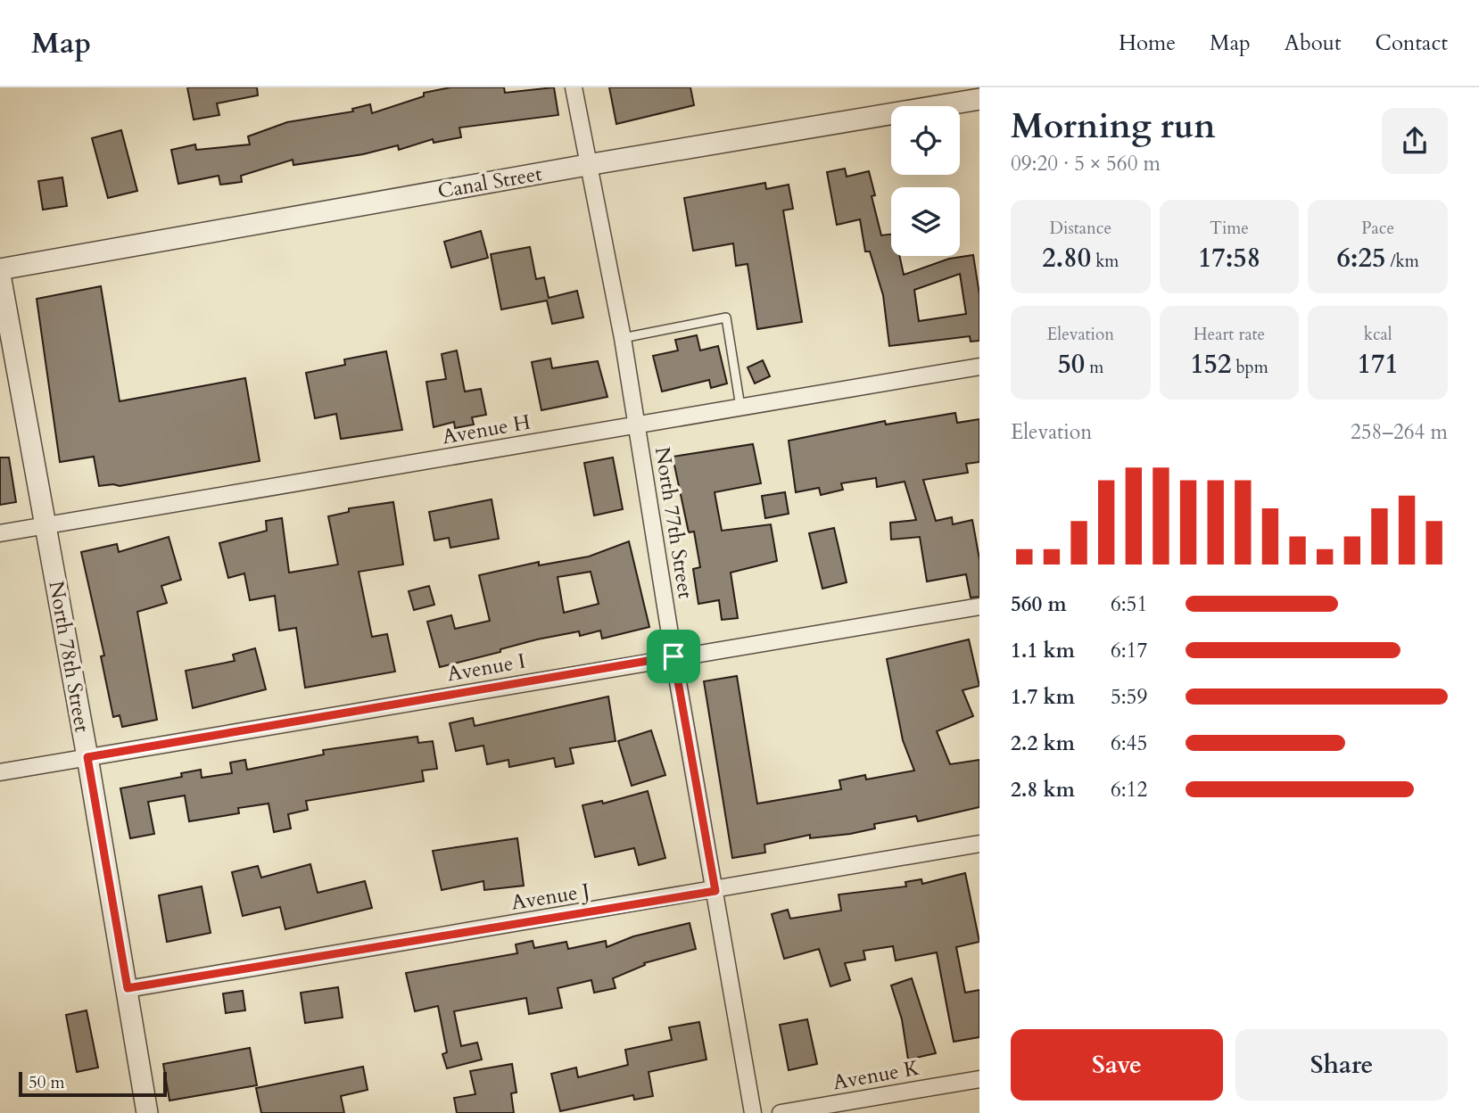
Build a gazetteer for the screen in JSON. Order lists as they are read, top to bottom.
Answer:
{
  "streets": {
    "street": [
      "Canal Street",
      "Avenue H",
      "North 77th Street",
      "North 78th Street",
      "Avenue I",
      "Avenue J",
      "Avenue K"
    ]
  },
  "crossings": [
    ["Canal Street", "North 77th Street"],
    ["Avenue H", "North 77th Street"],
    ["Avenue H", "North 78th Street"],
    ["North 77th Street", "Avenue I"],
    ["North 77th Street", "Avenue J"],
    ["North 78th Street", "Avenue I"],
    ["North 78th Street", "Avenue J"]
  ],
  "scale_bar": "50 m",
  "page": {
    "header": "Map",
    "nav": [
      "Home",
      "Map",
      "About",
      "Contact"
    ],
    "heading": ["Morning run", "09:20 · 5 × 560 m"],
    "stats": [
      ["Distance", "2.80 km"],
      ["Time", "17:58"],
      ["Pace", "6:25 /km"],
      ["Elevation", "50 m"],
      ["Heart rate", "152 bpm"],
      ["kcal", "171"]
    ],
    "chart": ["Elevation", "258–264 m"],
    "list": [
      {
        "name": "560 m",
        "note": "6:51"
      },
      {
        "name": "1.1 km",
        "note": "6:17"
      },
      {
        "name": "1.7 km",
        "note": "5:59"
      },
      {
        "name": "2.2 km",
        "note": "6:45"
      },
      {
        "name": "2.8 km",
        "note": "6:12"
      }
    ],
    "buttons": ["Save", "Share"],
    "scale": "50 m"
  }
}
